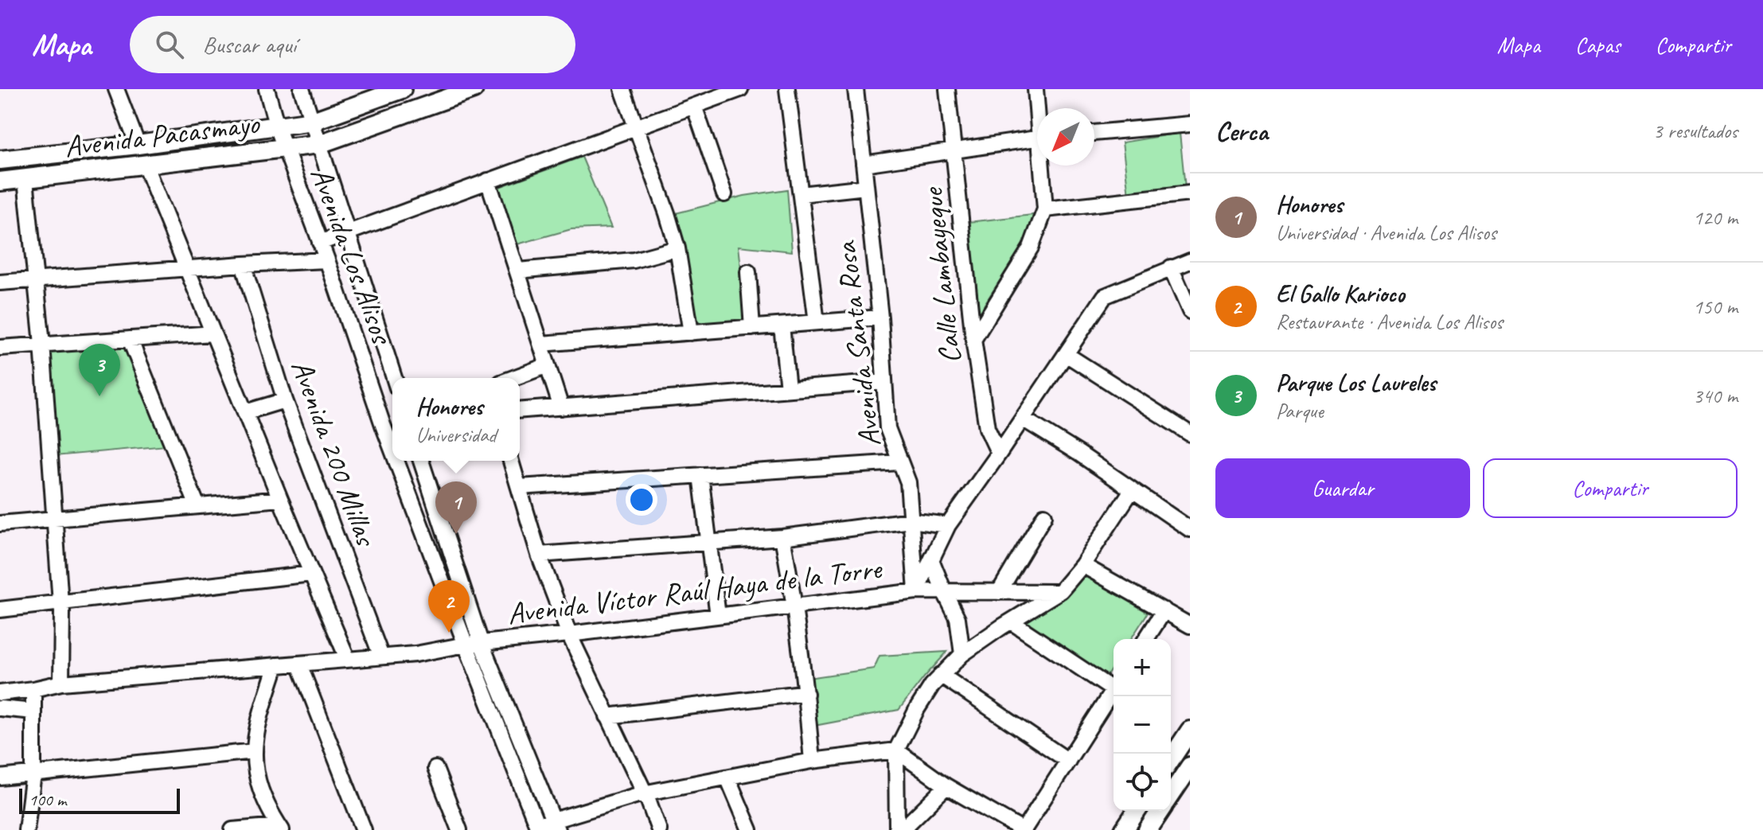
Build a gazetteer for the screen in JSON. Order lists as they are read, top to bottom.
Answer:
{
  "streets": {
    "main road": ["Avenida Pacasmayo"],
    "street": [
      "Avenida Los Alisos",
      "Calle Lambayeque",
      "Avenida Santa Rosa",
      "Avenida 200 Millas",
      "Avenida Víctor Raúl Haya de la Torre"
    ]
  },
  "crossings": [
    ["Avenida Pacasmayo", "Avenida Los Alisos"],
    ["Avenida Los Alisos", "Avenida Víctor Raúl Haya de la Torre"],
    ["Calle Lambayeque", "Avenida Víctor Raúl Haya de la Torre"],
    ["Avenida Santa Rosa", "Avenida Víctor Raúl Haya de la Torre"],
    ["Avenida 200 Millas", "Avenida Víctor Raúl Haya de la Torre"]
  ],
  "scale_bar": "100 m",
  "north": "bottom left",
  "page": {
    "header": "Mapa",
    "search": "Buscar aquí",
    "nav": ["Mapa", "Capas", "Compartir"],
    "heading": ["Cerca", "3 resultados"],
    "list": [
      {
        "mark": "1",
        "name": "Honores",
        "note": "Universidad · Avenida Los Alisos",
        "value": "120 m"
      },
      {
        "mark": "2",
        "name": "El Gallo Karioco",
        "note": "Restaurante · Avenida Los Alisos",
        "value": "150 m"
      },
      {
        "mark": "3",
        "name": "Parque Los Laureles",
        "note": "Parque",
        "value": "340 m"
      }
    ],
    "pins": ["3", "1", "2"],
    "popup": ["Honores", "Universidad"],
    "buttons": ["Guardar", "Compartir"],
    "map_buttons": ["+", "−"],
    "scale": "100 m"
  }
}
